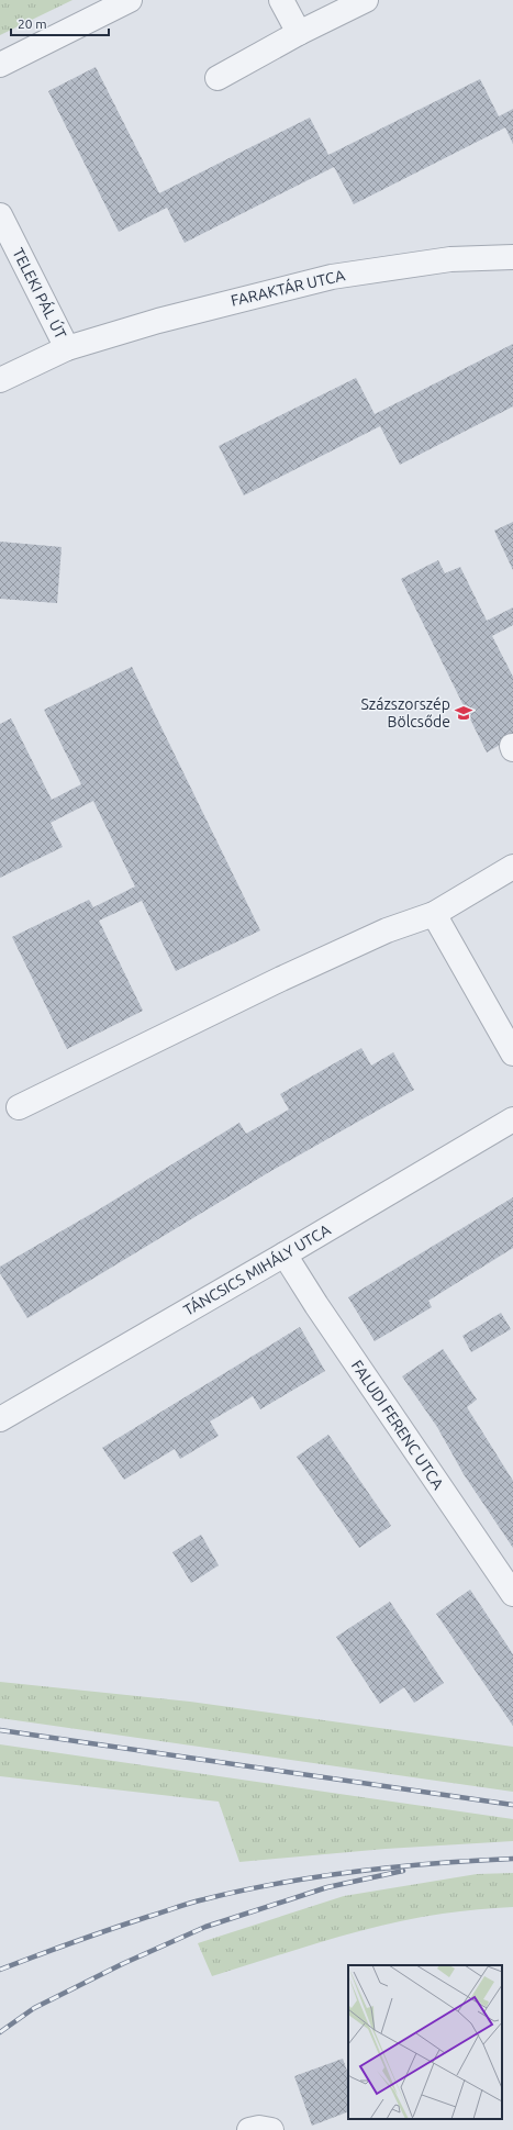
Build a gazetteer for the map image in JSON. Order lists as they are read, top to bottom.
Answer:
{
  "streets": {
    "street": [
      "FARAKTÁR UTCA",
      "TELEKI PÁL ÚT",
      "TÁNCSICS MIHÁLY UTCA",
      "FALUDI FERENC UTCA"
    ]
  },
  "crossings": [
    ["FARAKTÁR UTCA", "TELEKI PÁL ÚT"],
    ["TÁNCSICS MIHÁLY UTCA", "FALUDI FERENC UTCA"]
  ],
  "places": {
    "school or university": ["Százszorszép Bölcsőde"]
  },
  "scale_bar": "20 m"
}
